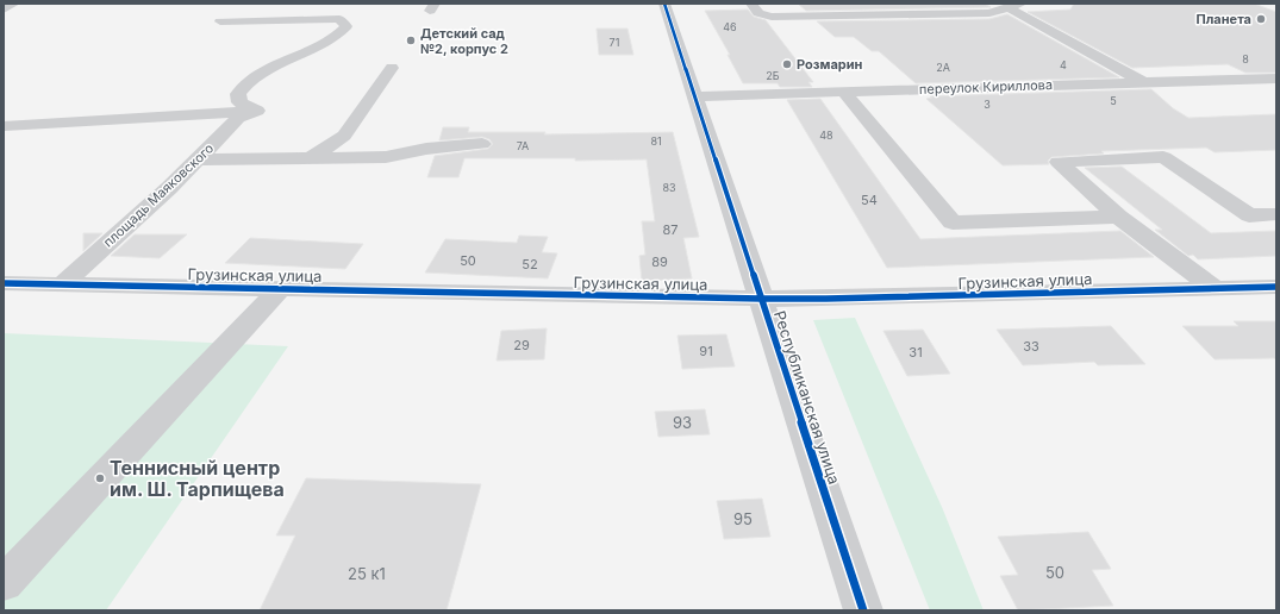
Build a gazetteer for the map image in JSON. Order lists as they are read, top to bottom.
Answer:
{
  "streets": {
    "street": [
      "переулок Кириллова",
      "площадь Маяковского",
      "Грузинская улица",
      "Республиканская улица"
    ]
  },
  "crossings": [
    ["переулок Кириллова", "Республиканская улица"],
    ["площадь Маяковского", "Грузинская улица"],
    ["Грузинская улица", "Республиканская улица"]
  ],
  "places": [
    "Планета",
    "Детский сад №2, корпус 2",
    "Розмарин",
    "Теннисный центр им. Ш. Тарпищева"
  ],
  "house_numbers": [
    "46",
    "71",
    "8",
    "4",
    "2А",
    "2Б",
    "5",
    "3",
    "48",
    "81",
    "7А",
    "83",
    "54",
    "87",
    "50",
    "89",
    "52",
    "29",
    "33",
    "91",
    "31",
    "93",
    "95",
    "50",
    "25 к1"
  ]
}
